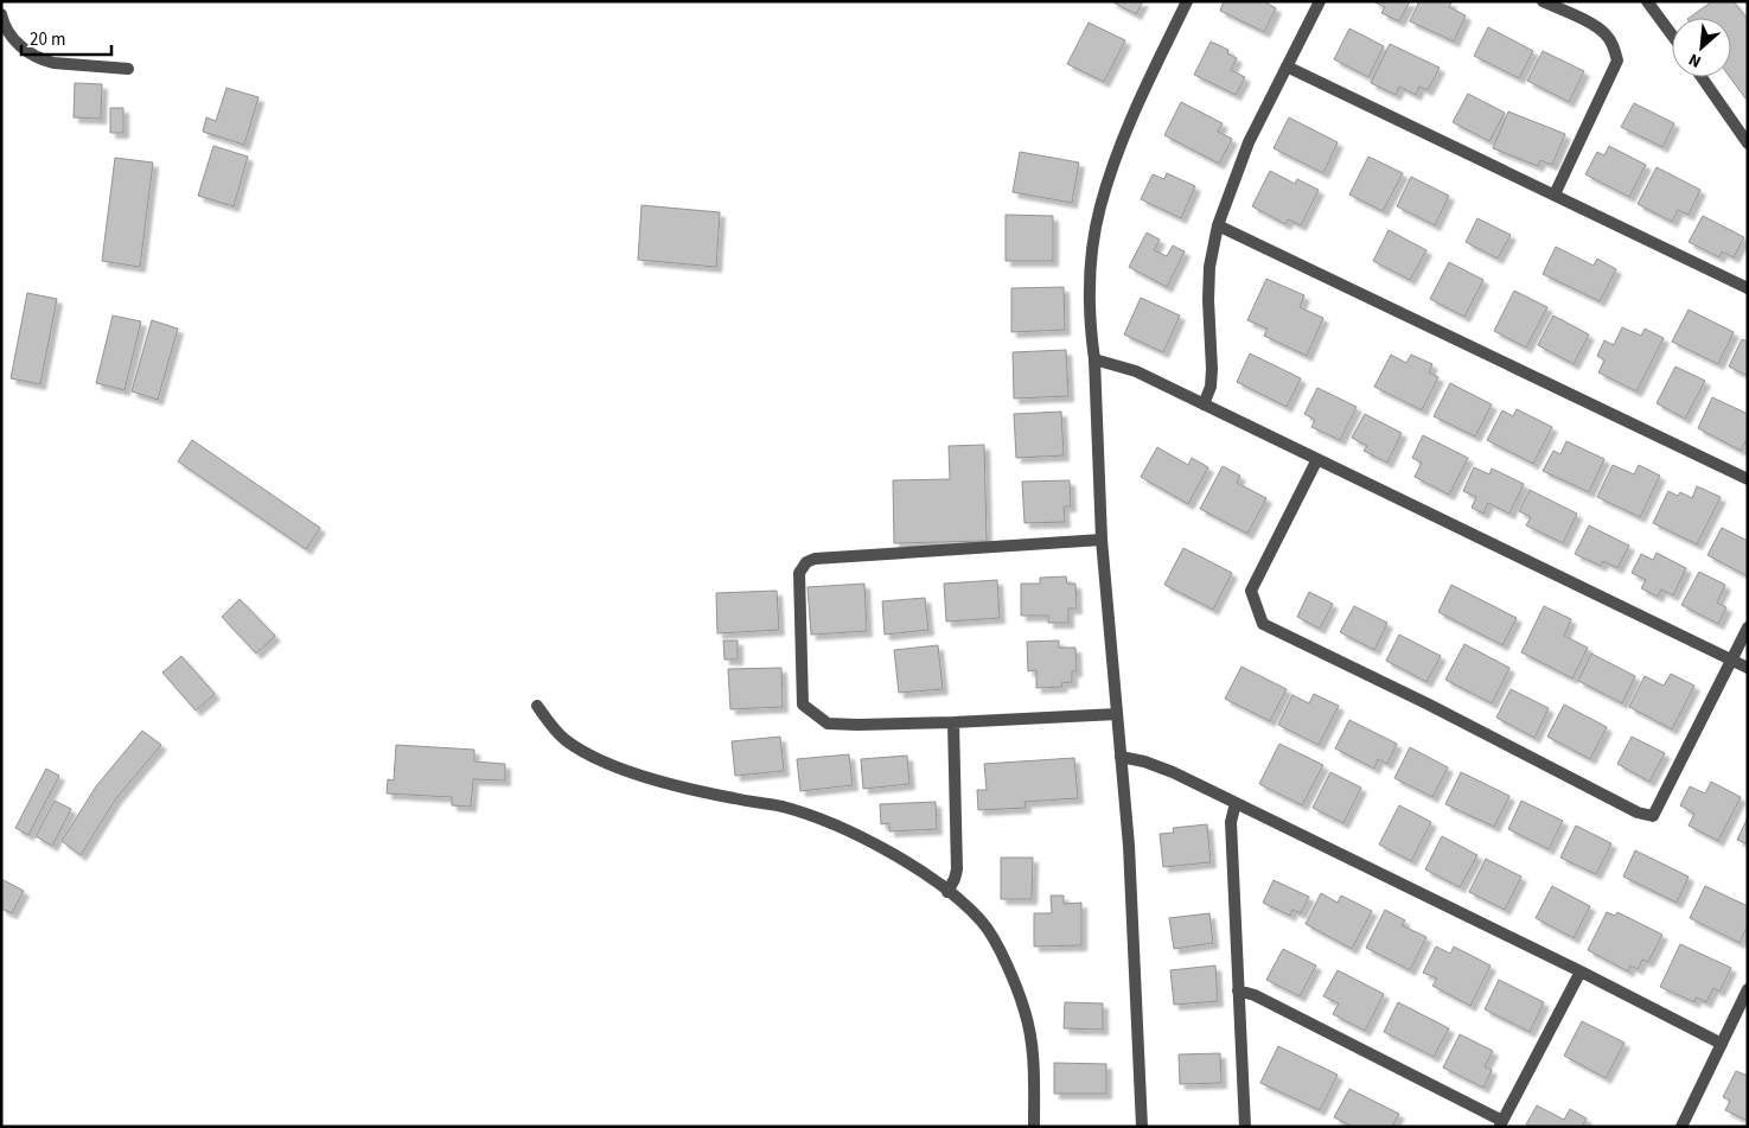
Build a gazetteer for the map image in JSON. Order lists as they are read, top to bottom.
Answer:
{
  "scale_bar": "20 m",
  "north": "bottom left"
}
